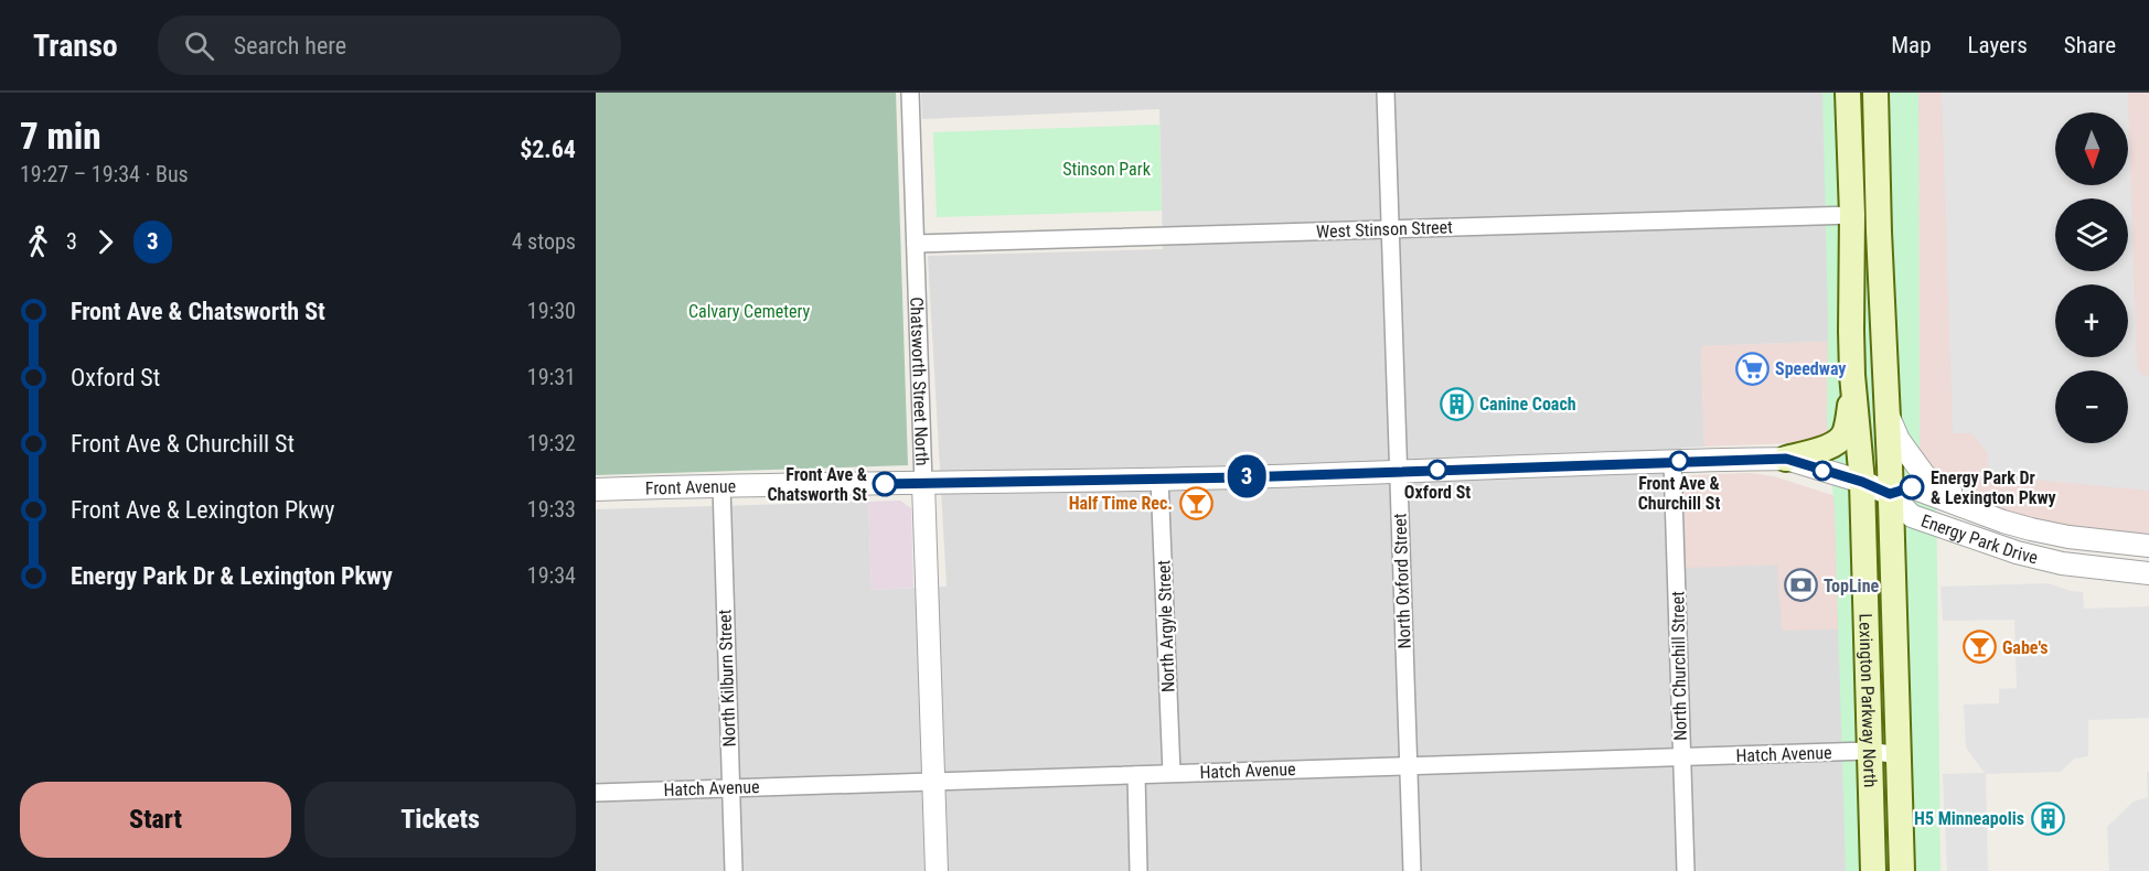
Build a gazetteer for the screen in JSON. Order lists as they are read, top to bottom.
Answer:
{
  "streets": {
    "main road": ["Lexington Parkway North"],
    "street": [
      "West Stinson Street",
      "Chatsworth Street North",
      "Front Avenue",
      "Energy Park Drive",
      "North Oxford Street",
      "North Argyle Street",
      "North Churchill Street",
      "North Kilburn Street",
      "Hatch Avenue"
    ]
  },
  "crossings": [
    ["West Stinson Street", "Chatsworth Street North"],
    ["West Stinson Street", "North Oxford Street"],
    ["West Stinson Street", "Lexington Parkway North"],
    ["Chatsworth Street North", "Front Avenue"],
    ["Chatsworth Street North", "Hatch Avenue"],
    ["Front Avenue", "Energy Park Drive"],
    ["Front Avenue", "North Oxford Street"],
    ["Front Avenue", "North Argyle Street"],
    ["Front Avenue", "North Churchill Street"],
    ["Front Avenue", "North Kilburn Street"],
    ["Front Avenue", "Lexington Parkway North"],
    ["Energy Park Drive", "Lexington Parkway North"],
    ["North Oxford Street", "Hatch Avenue"],
    ["North Argyle Street", "Hatch Avenue"],
    ["North Churchill Street", "Hatch Avenue"],
    ["North Kilburn Street", "Hatch Avenue"],
    ["Lexington Parkway North", "Hatch Avenue"]
  ],
  "parks": ["Stinson Park", "Calvary Cemetery"],
  "places": {
    "supermarket": ["Speedway"],
    "building": ["Canine Coach", "H5 Minneapolis"],
    "other": [
      "Front Ave & Churchill St",
      "Oxford St",
      "Front Ave & Chatsworth St",
      "Energy Park Dr & Lexington Pkwy"
    ],
    "bar": ["Half Time Rec.", "Gabe's"],
    "bank": ["TopLine"]
  },
  "lines": ["bus line 3"],
  "north": "bottom",
  "page": {
    "header": "Transo",
    "search": "Search here",
    "nav": ["Map", "Layers", "Share"],
    "heading": ["7 min", "19:27 – 19:34 · Bus", "$2.64"],
    "on_map": "3",
    "map_buttons": ["+", "−"],
    "legs": ["3", "3", "4 stops"],
    "list": [
      {
        "name": "Front Ave & Chatsworth St",
        "value": "19:30"
      },
      {
        "name": "Oxford St",
        "value": "19:31"
      },
      {
        "name": "Front Ave & Churchill St",
        "value": "19:32"
      },
      {
        "name": "Front Ave & Lexington Pkwy",
        "value": "19:33"
      },
      {
        "name": "Energy Park Dr & Lexington Pkwy",
        "value": "19:34"
      }
    ],
    "buttons": ["Start", "Tickets"]
  }
}
